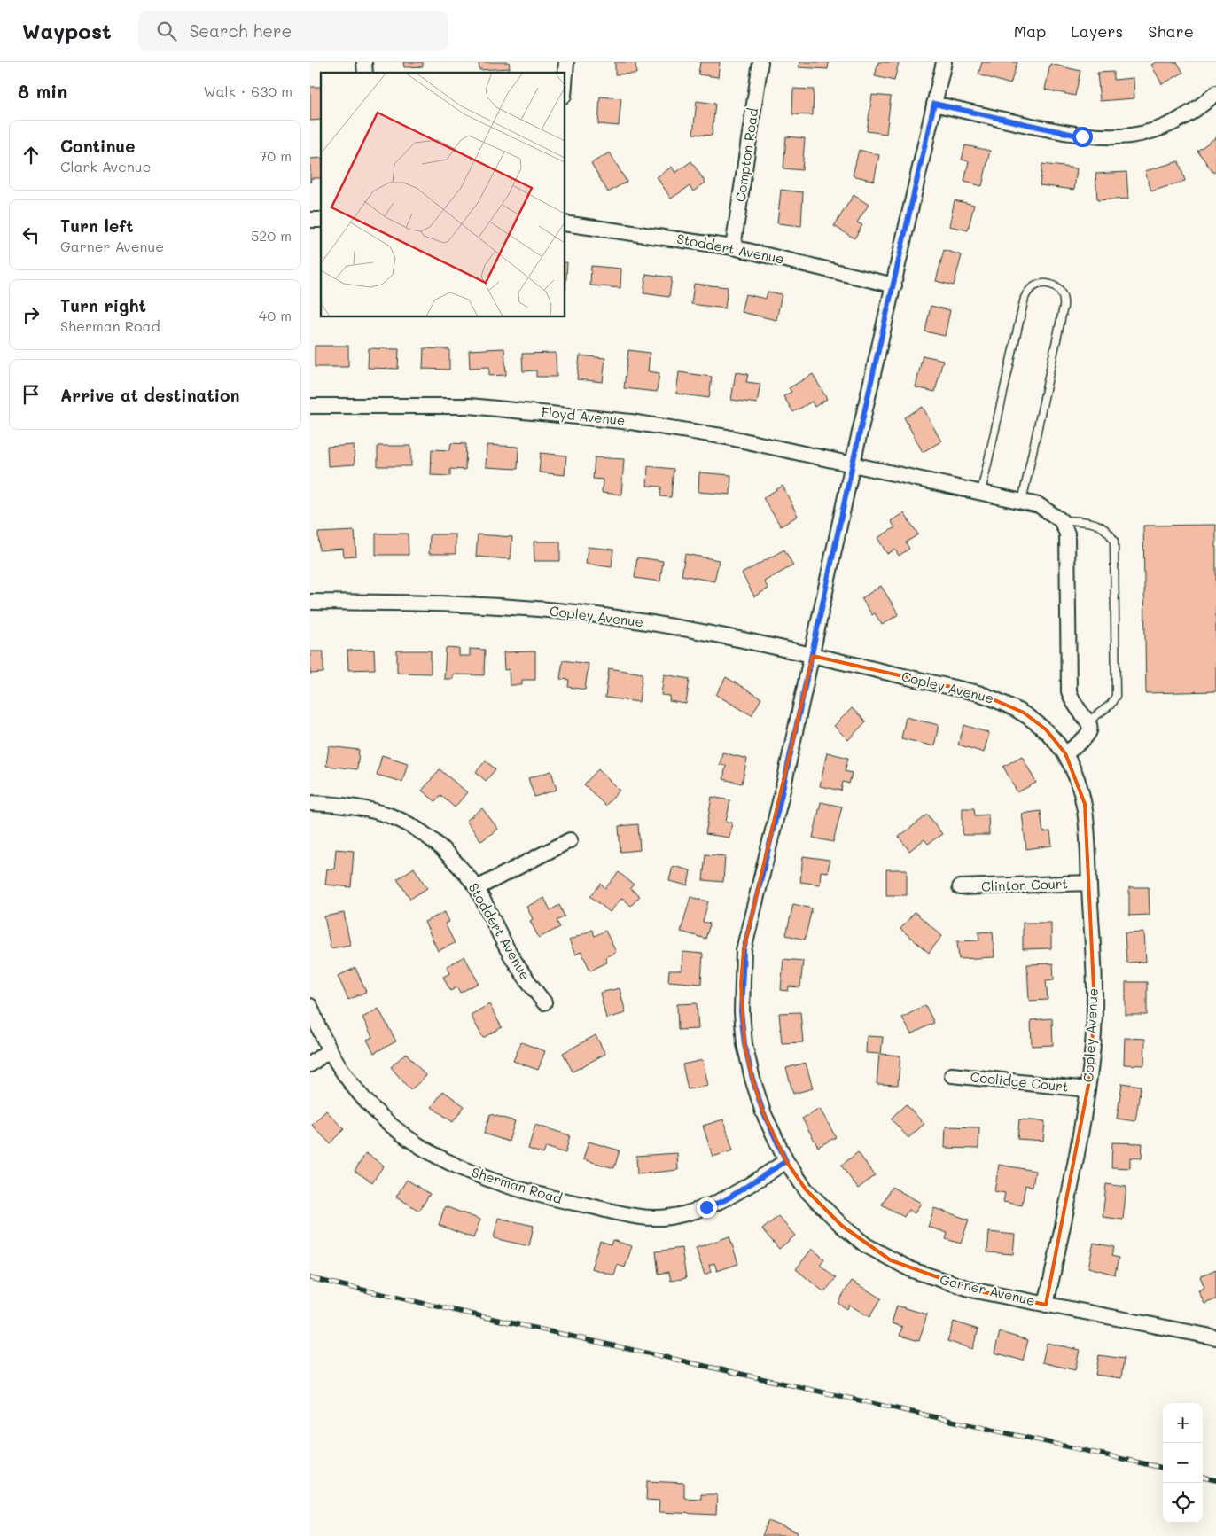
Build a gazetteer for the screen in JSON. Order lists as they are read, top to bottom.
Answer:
{
  "streets": {
    "street": [
      "Compton Road",
      "Stoddert Avenue",
      "Floyd Avenue",
      "Copley Avenue",
      "Clinton Court",
      "Coolidge Court",
      "Sherman Road",
      "Garner Avenue"
    ]
  },
  "crossings": [
    ["Compton Road", "Stoddert Avenue"],
    ["Stoddert Avenue", "Garner Avenue"],
    ["Floyd Avenue", "Garner Avenue"],
    ["Copley Avenue", "Clinton Court"],
    ["Copley Avenue", "Coolidge Court"],
    ["Copley Avenue", "Garner Avenue"],
    ["Sherman Road", "Garner Avenue"]
  ],
  "page": {
    "header": "Waypost",
    "search": "Search here",
    "nav": ["Map", "Layers", "Share"],
    "heading": ["8 min", "Walk · 630 m"],
    "list": [
      ["Continue", "Clark Avenue", "70 m"],
      ["Turn left", "Garner Avenue", "520 m"],
      ["Turn right", "Sherman Road", "40 m"],
      "Arrive at destination"
    ],
    "map_buttons": ["+", "−"]
  }
}
